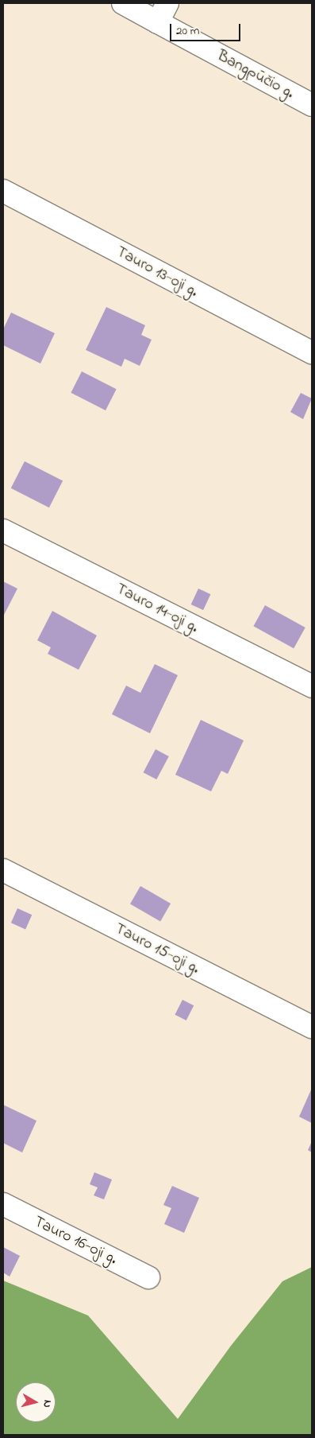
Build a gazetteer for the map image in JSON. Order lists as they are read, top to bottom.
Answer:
{
  "streets": {
    "street": [
      "Bangpūčio g.",
      "Tauro 13-oji g.",
      "Tauro 14-oji g.",
      "Tauro 15-oji g.",
      "Tauro 16-oji g."
    ]
  },
  "scale_bar": "20 m",
  "north": "right"
}
